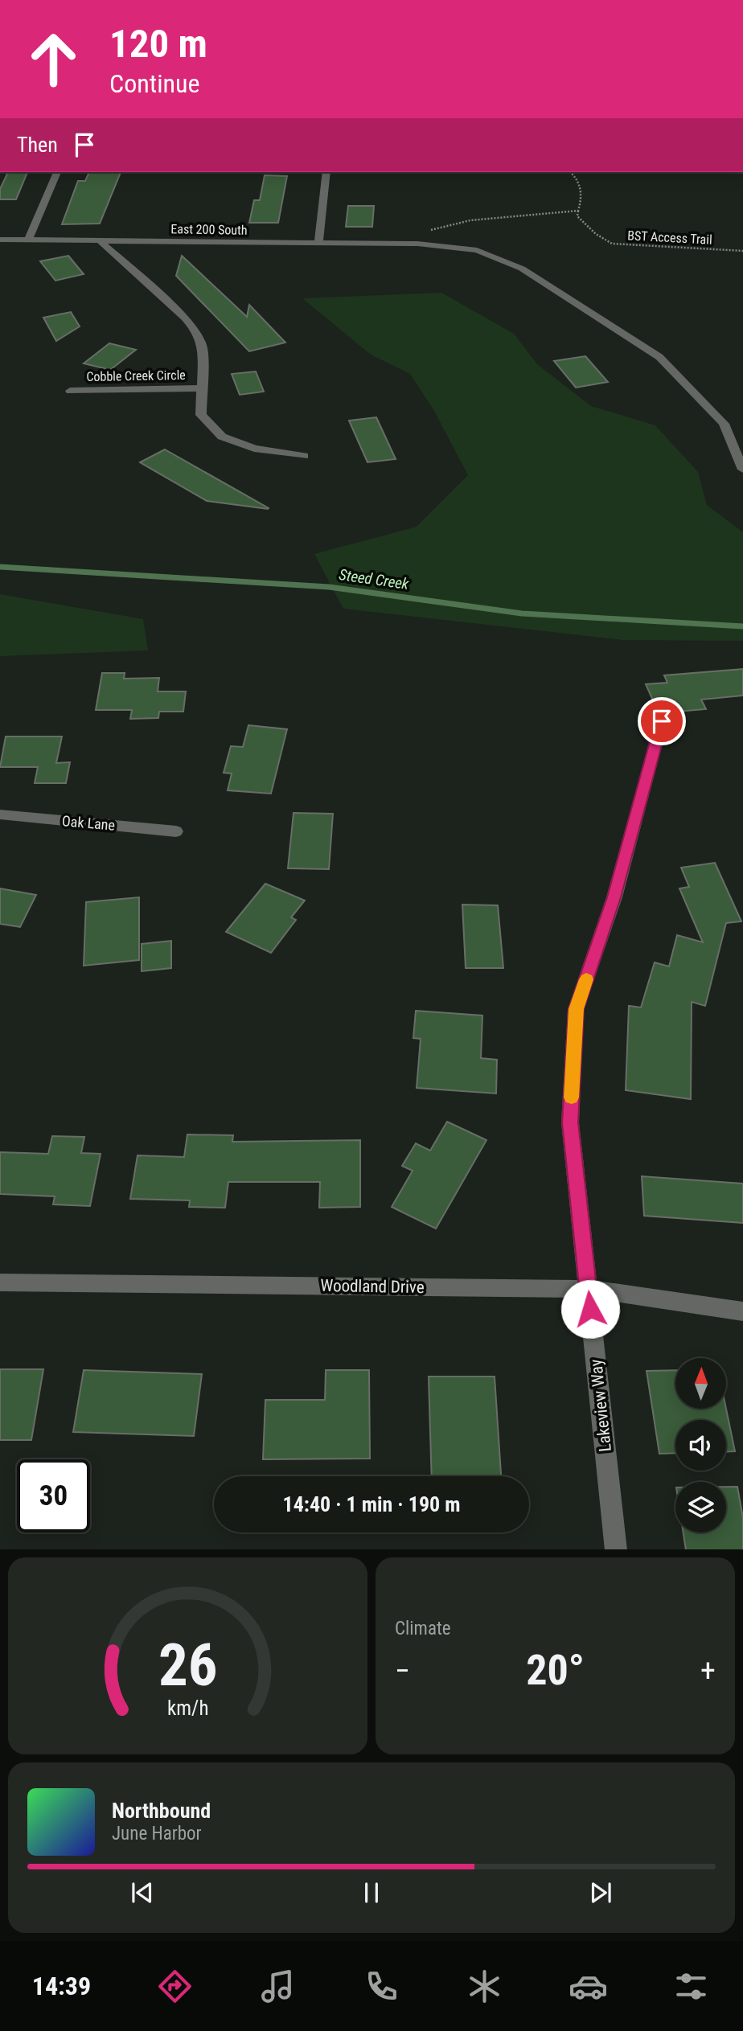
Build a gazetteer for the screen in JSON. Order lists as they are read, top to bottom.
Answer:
{
  "streets": {
    "street": [
      "East 200 South",
      "Cobble Creek Circle",
      "Oak Lane",
      "Woodland Drive",
      "Lakeview Way"
    ],
    "path": ["BST Access Trail"]
  },
  "crossings": [
    ["Woodland Drive", "Lakeview Way"]
  ],
  "water": ["Steed Creek"],
  "north": "top",
  "page": {
    "turn": ["120 m", "Continue"],
    "then": "Then",
    "limit": "30",
    "trip": "14:40 · 1 min · 190 m",
    "tile": "Climate",
    "heat": ["−", "20°", "+"],
    "song": ["Northbound", "June Harbor"],
    "tabs": "14:39",
    "gauge": ["26", "km/h"]
  }
}
